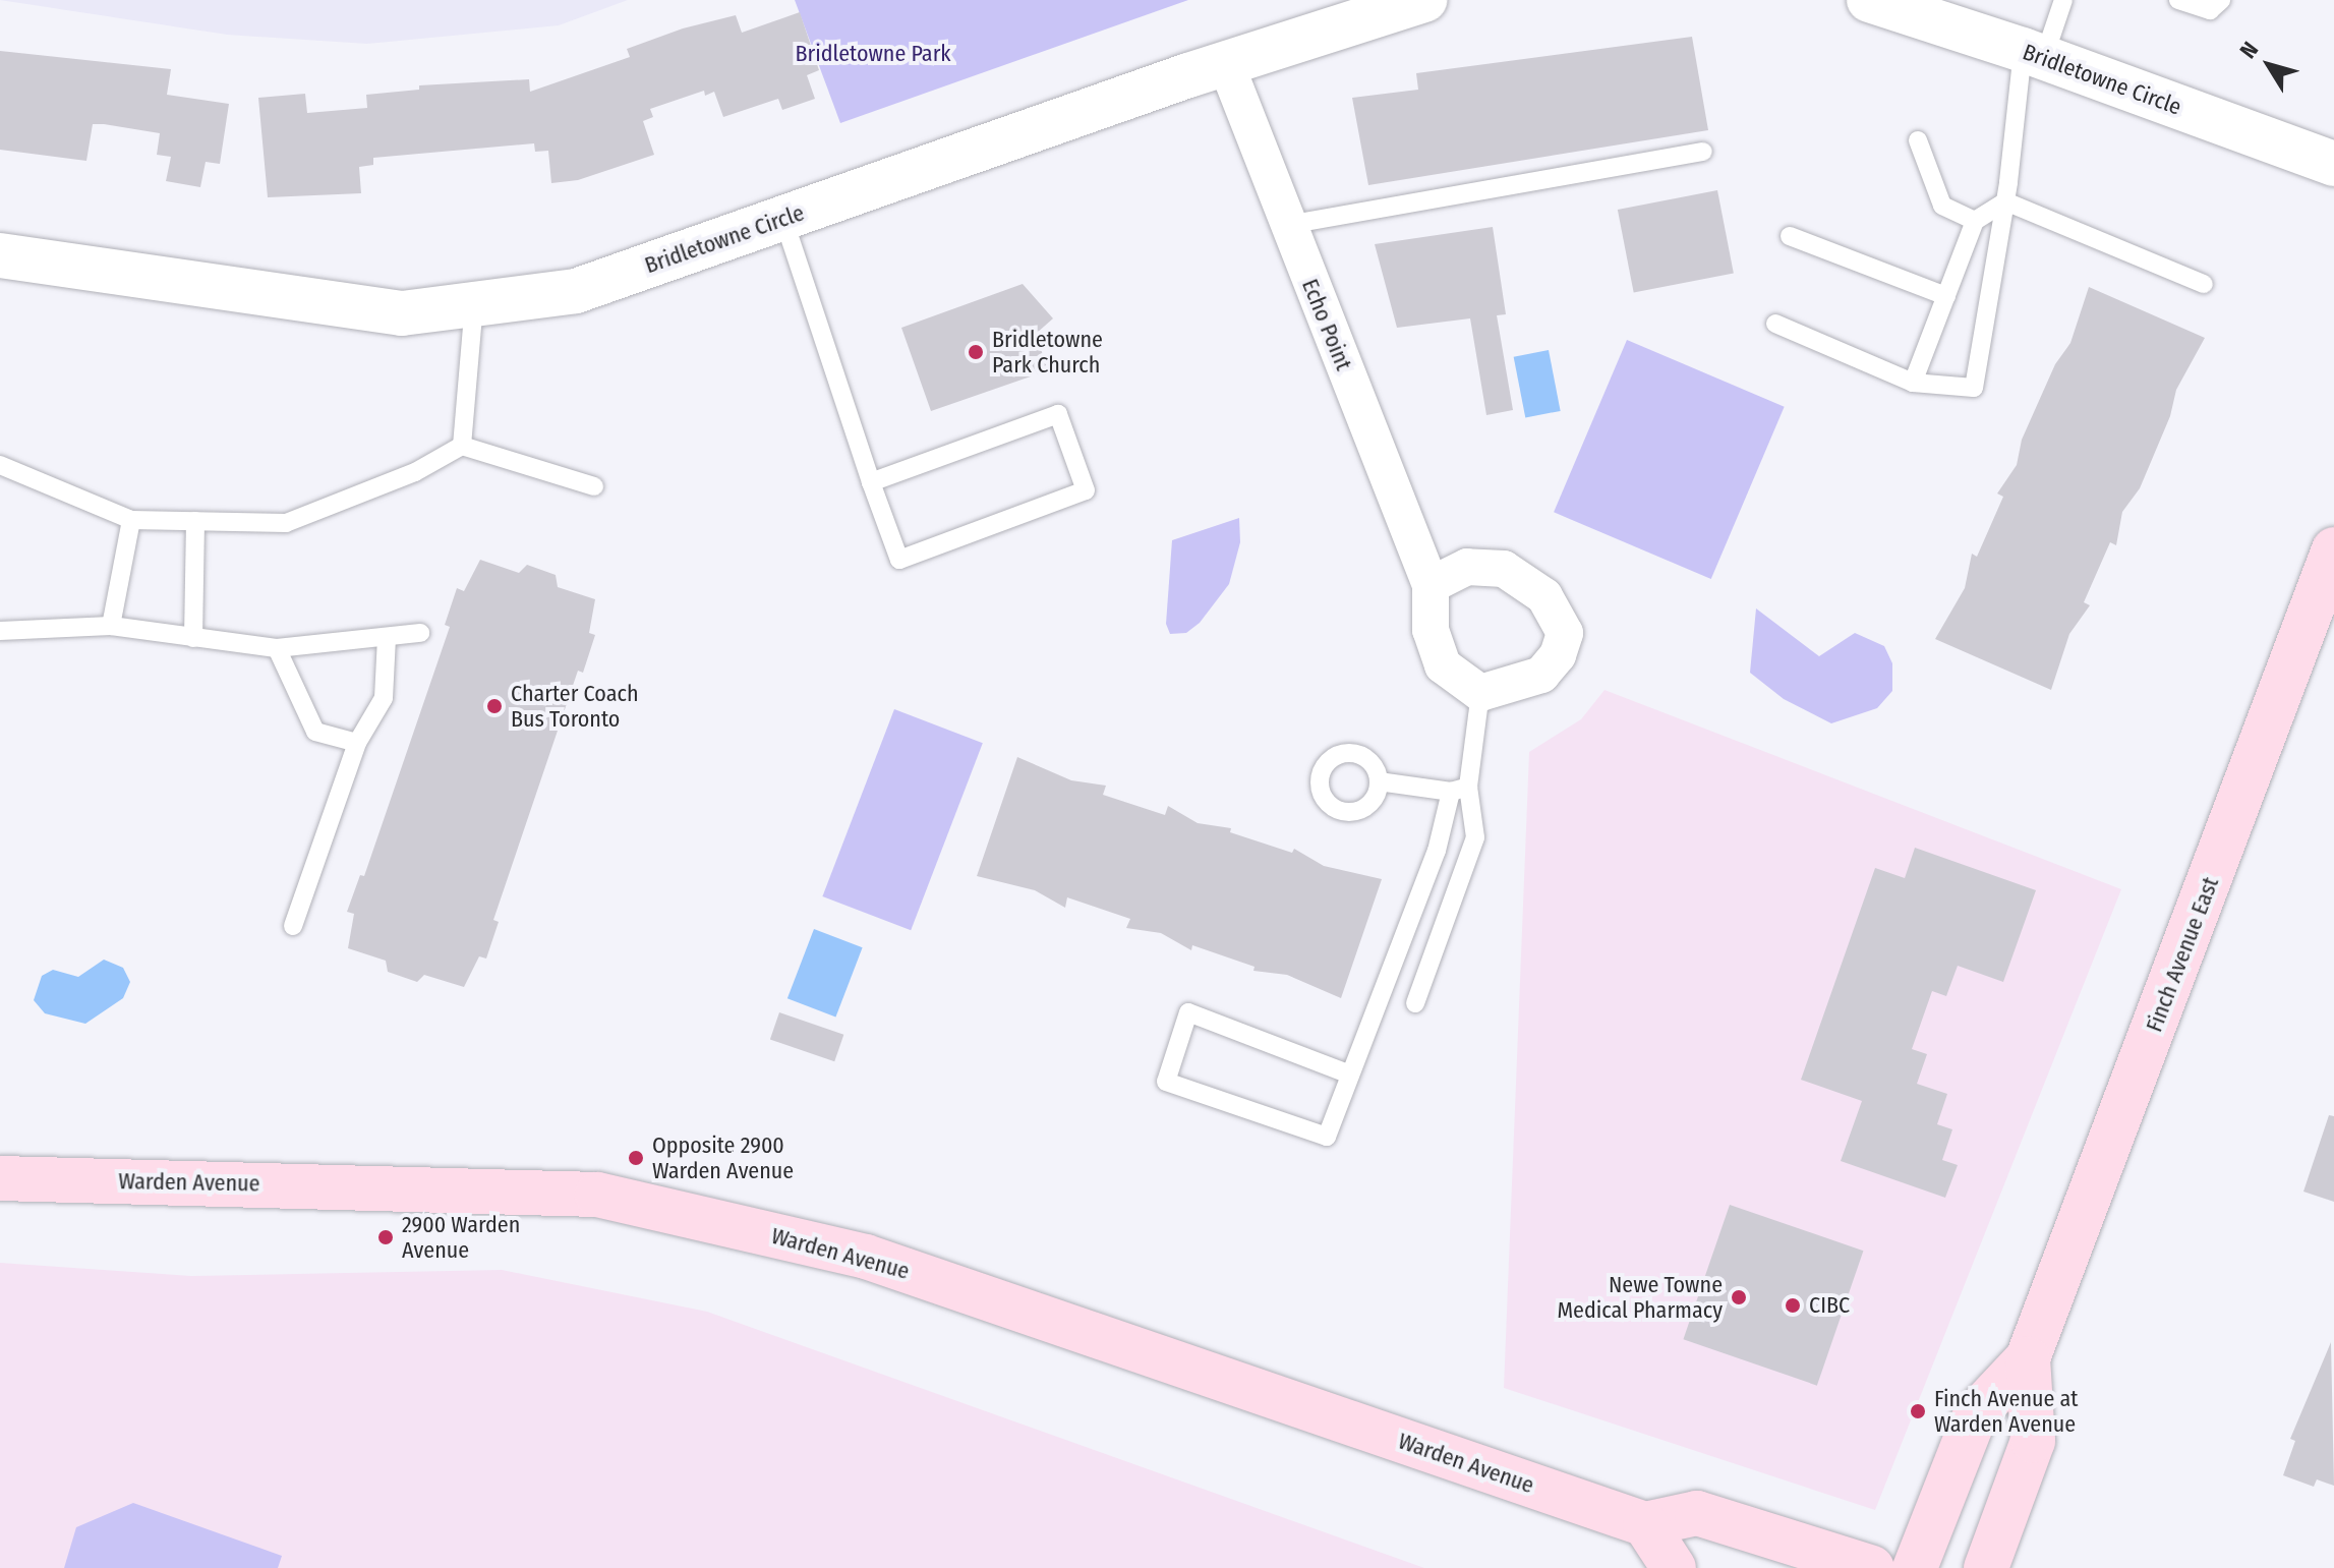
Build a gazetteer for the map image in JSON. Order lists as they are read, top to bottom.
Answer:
{
  "streets": {
    "main road": ["Finch Avenue East", "Warden Avenue"],
    "street": ["Bridletowne Circle", "Echo Point"]
  },
  "crossings": [
    ["Bridletowne Circle", "Echo Point"]
  ],
  "parks": ["Bridletowne Park"],
  "places": [
    "Bridletowne Park Church",
    "Charter Coach Bus Toronto",
    "Opposite 2900 Warden Avenue",
    "2900 Warden Avenue",
    "Newe Towne Medical Pharmacy",
    "CIBC",
    "Finch Avenue at Warden Avenue"
  ],
  "north": "top left"
}
